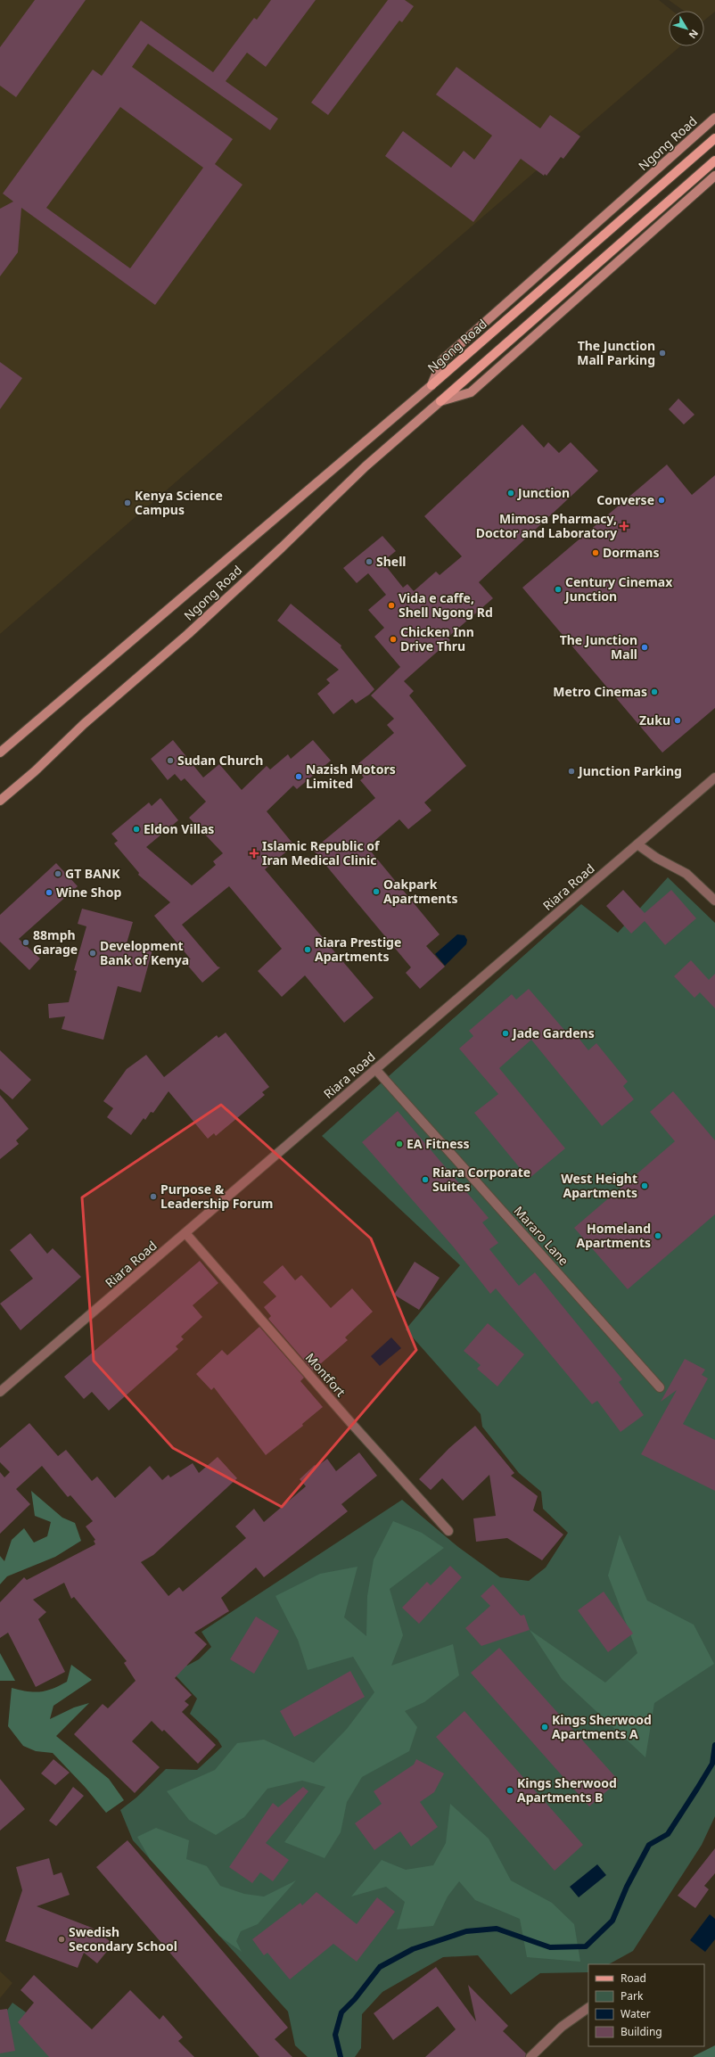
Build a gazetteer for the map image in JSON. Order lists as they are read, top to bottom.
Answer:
{
  "streets": {
    "main road": ["Ngong Road"],
    "street": ["Riara Road", "Mararo Lane", "Montfort"]
  },
  "crossings": [
    ["Riara Road", "Mararo Lane"],
    ["Riara Road", "Montfort"]
  ],
  "places": {
    "other": [
      "The Junction Mall Parking",
      "Junction",
      "Converse",
      "Kenya Science Campus",
      "Dormans",
      "Shell",
      "Century Cinemax Junction",
      "Vida e caffe, Shell Ngong Rd",
      "Chicken Inn Drive Thru",
      "The Junction Mall",
      "Metro Cinemas",
      "Zuku",
      "Sudan Church",
      "Junction Parking",
      "Nazish Motors Limited",
      "Eldon Villas",
      "GT BANK",
      "Oakpark Apartments",
      "Wine Shop",
      "88mph Garage",
      "Riara Prestige Apartments",
      "Development Bank of Kenya",
      "Jade Gardens",
      "EA Fitness",
      "Riara Corporate Suites",
      "West Height Apartments",
      "Purpose & Leadership Forum",
      "Homeland Apartments",
      "Kings Sherwood Apartments A",
      "Kings Sherwood Apartments B",
      "Swedish Secondary School"
    ],
    "health": ["Mimosa Pharmacy, Doctor and Laboratory", "Islamic Republic of Iran Medical Clinic"]
  },
  "legend": [
    "Road",
    "Park",
    "Water",
    "Building"
  ],
  "north": "bottom right"
}
